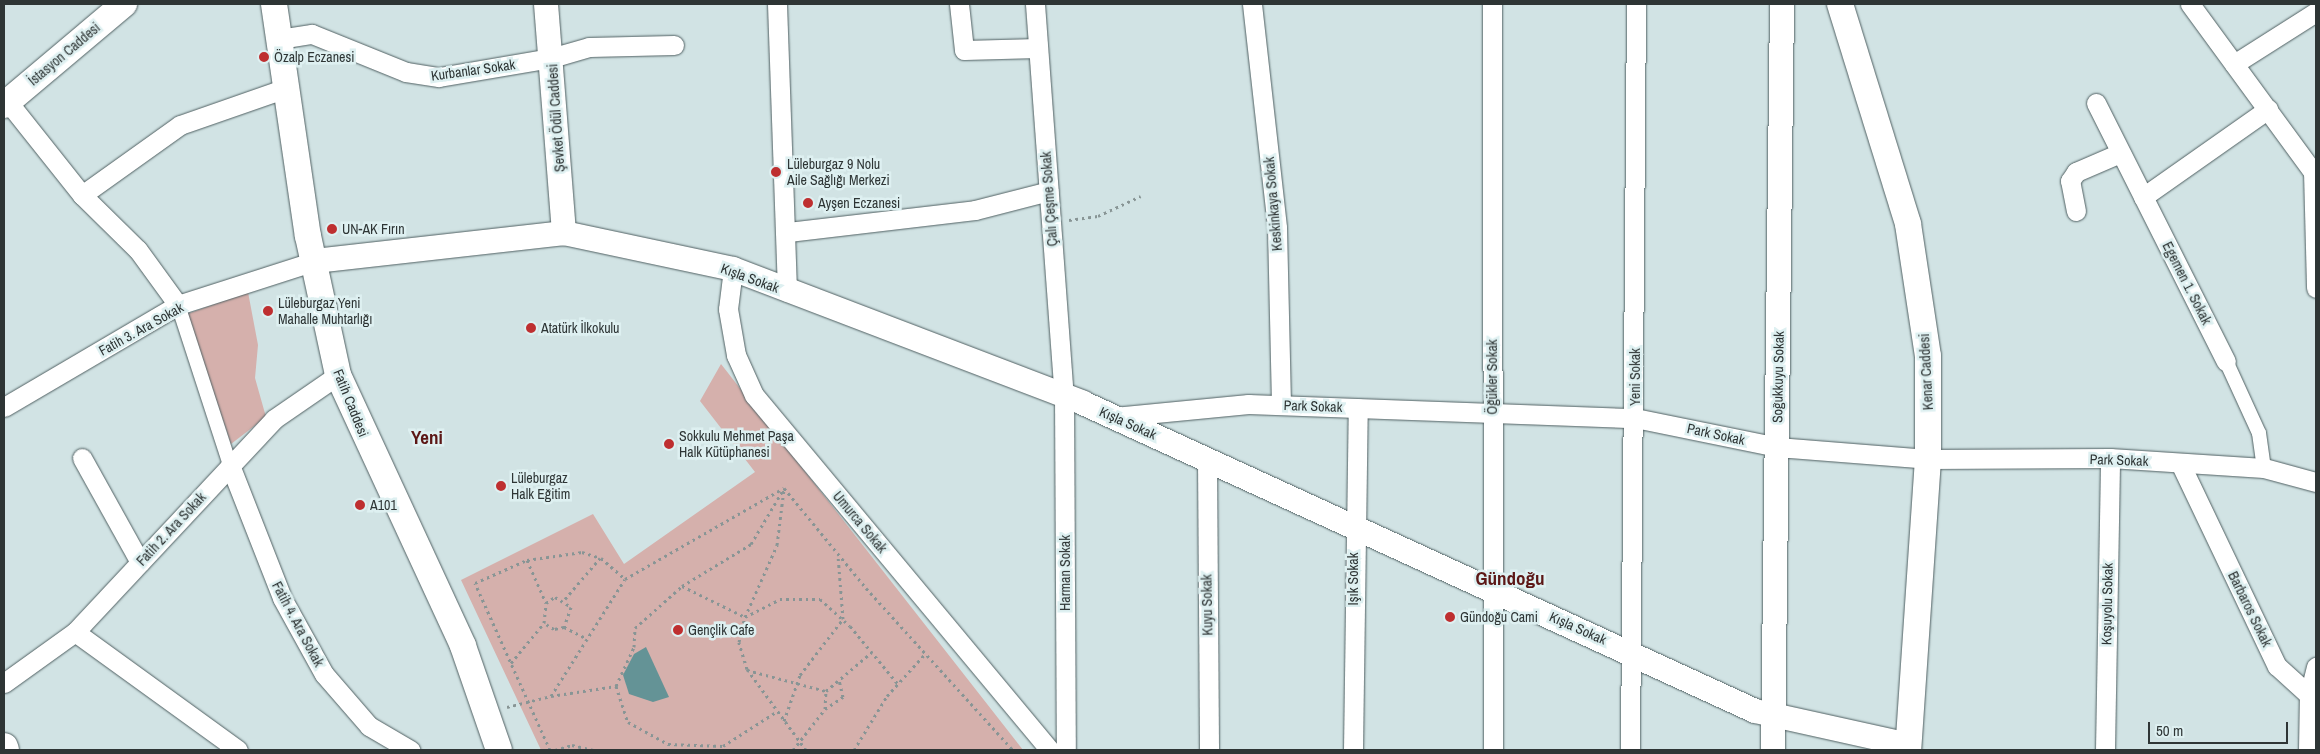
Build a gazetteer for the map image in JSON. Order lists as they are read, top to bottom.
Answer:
{
  "streets": {
    "main road": ["İstasyon Caddesi", "Kenar Caddesi", "Fatih Caddesi"],
    "street": [
      "Kurbanlar Sokak",
      "Şevket Ödül Caddesi",
      "Çalı Çeşme Sokak",
      "Keskinkaya Sokak",
      "Kışla Sokak",
      "Egemen 1. Sokak",
      "Fatih 3. Ara Sokak",
      "Öğükler Sokak",
      "Yeni Sokak",
      "Soğukkuyu Sokak",
      "Park Sokak",
      "Umurca Sokak",
      "Fatih 2. Ara Sokak",
      "Harman Sokak",
      "Işık Sokak",
      "Koşuyolu Sokak",
      "Kuyu Sokak",
      "Barbaros Sokak",
      "Fatih 4. Ara Sokak"
    ]
  },
  "crossings": [
    ["Kurbanlar Sokak", "Şevket Ödül Caddesi"],
    ["Kurbanlar Sokak", "Fatih Caddesi"],
    ["Şevket Ödül Caddesi", "Kışla Sokak"],
    ["Çalı Çeşme Sokak", "Kışla Sokak"],
    ["Çalı Çeşme Sokak", "Harman Sokak"],
    ["Keskinkaya Sokak", "Park Sokak"],
    ["Kışla Sokak", "Fatih 3. Ara Sokak"],
    ["Kışla Sokak", "Kenar Caddesi"],
    ["Kışla Sokak", "Öğükler Sokak"],
    ["Kışla Sokak", "Yeni Sokak"],
    ["Kışla Sokak", "Soğukkuyu Sokak"],
    ["Kışla Sokak", "Fatih Caddesi"],
    ["Kışla Sokak", "Park Sokak"],
    ["Kışla Sokak", "Umurca Sokak"],
    ["Kışla Sokak", "Harman Sokak"],
    ["Kışla Sokak", "Işık Sokak"],
    ["Kışla Sokak", "Kuyu Sokak"],
    ["Egemen 1. Sokak", "Park Sokak"],
    ["Fatih 3. Ara Sokak", "Fatih Caddesi"],
    ["Kenar Caddesi", "Park Sokak"],
    ["Öğükler Sokak", "Park Sokak"],
    ["Yeni Sokak", "Park Sokak"],
    ["Soğukkuyu Sokak", "Park Sokak"],
    ["Fatih Caddesi", "Fatih 2. Ara Sokak"],
    ["Park Sokak", "Işık Sokak"],
    ["Park Sokak", "Koşuyolu Sokak"],
    ["Park Sokak", "Barbaros Sokak"],
    ["Fatih 2. Ara Sokak", "Fatih 4. Ara Sokak"]
  ],
  "districts": ["Yeni", "Gündoğu"],
  "places": [
    "Özalp Eczanesi",
    "Lüleburgaz 9 Nolu Aile Sağlığı Merkezi",
    "Ayşen Eczanesi",
    "UN-AK Fırın",
    "Lüleburgaz Yeni Mahalle Muhtarlığı",
    "Atatürk İlkokulu",
    "Sokkulu Mehmet Paşa Halk Kütüphanesi",
    "Lüleburgaz Halk Eğitim",
    "A101",
    "Gündoğu Cami",
    "Gençlik Cafe"
  ],
  "scale_bar": "50 m"
}
